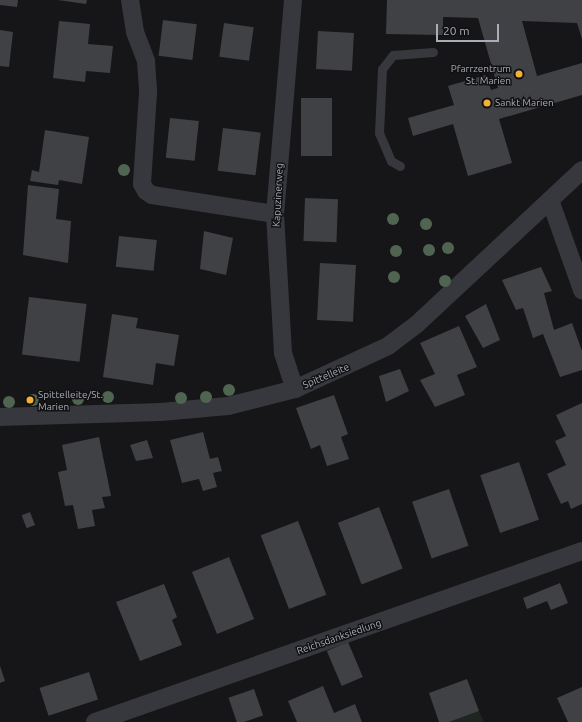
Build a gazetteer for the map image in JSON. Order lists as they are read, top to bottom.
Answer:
{
  "streets": {
    "street": ["Kapuzinerweg", "Spittelleite", "Reichsdanksiedlung"]
  },
  "crossings": [
    ["Kapuzinerweg", "Spittelleite"]
  ],
  "places": ["Pfarrzentrum St. Marien", "Sankt Marien", "Spittelleite/St. Marien"],
  "scale_bar": "20 m"
}
